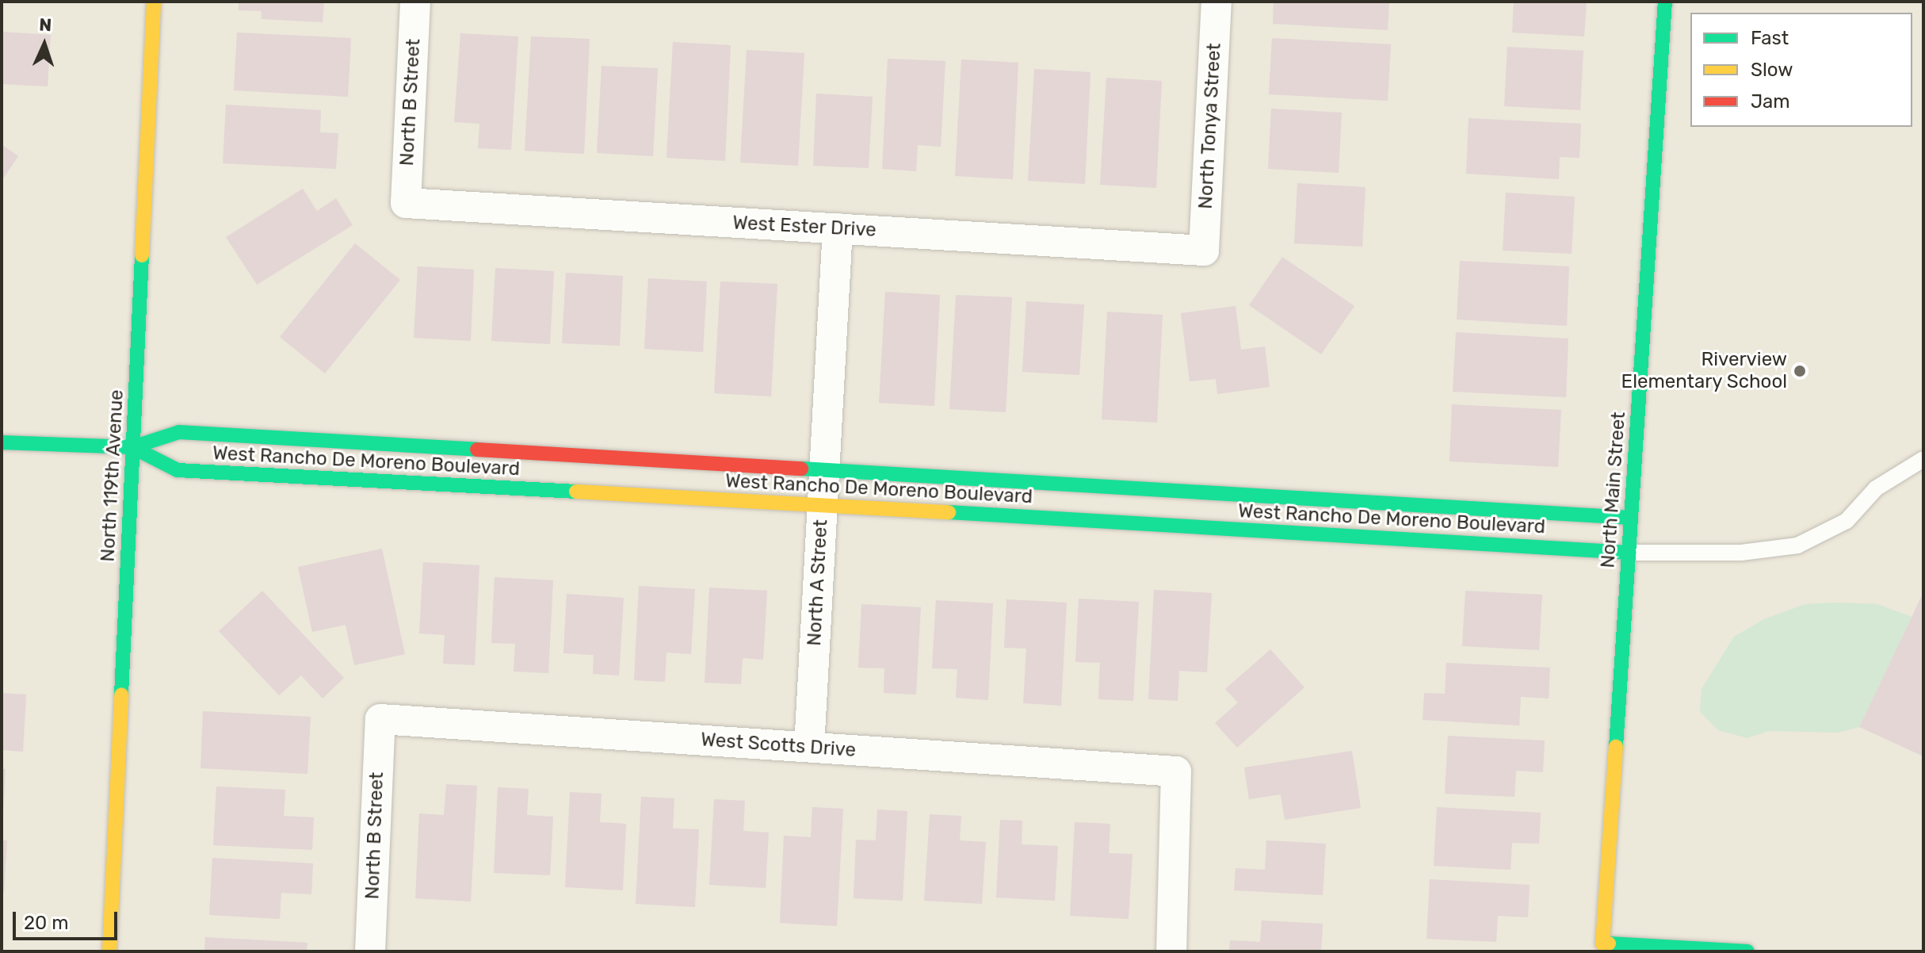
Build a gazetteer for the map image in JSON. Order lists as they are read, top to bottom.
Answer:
{
  "streets": {
    "street": [
      "North B Street",
      "North Tonya Street",
      "West Ester Drive",
      "West Rancho De Moreno Boulevard",
      "North 119th Avenue",
      "North Main Street",
      "North A Street",
      "West Scotts Drive"
    ]
  },
  "crossings": [
    ["North B Street", "West Ester Drive"],
    ["North B Street", "West Scotts Drive"],
    ["North Tonya Street", "West Ester Drive"],
    ["West Ester Drive", "North A Street"],
    ["West Rancho De Moreno Boulevard", "North 119th Avenue"],
    ["West Rancho De Moreno Boulevard", "North Main Street"],
    ["West Rancho De Moreno Boulevard", "North A Street"],
    ["North A Street", "West Scotts Drive"]
  ],
  "places": ["Riverview Elementary School"],
  "legend": ["Fast", "Slow", "Jam"],
  "scale_bar": "20 m",
  "north": "top"
}
